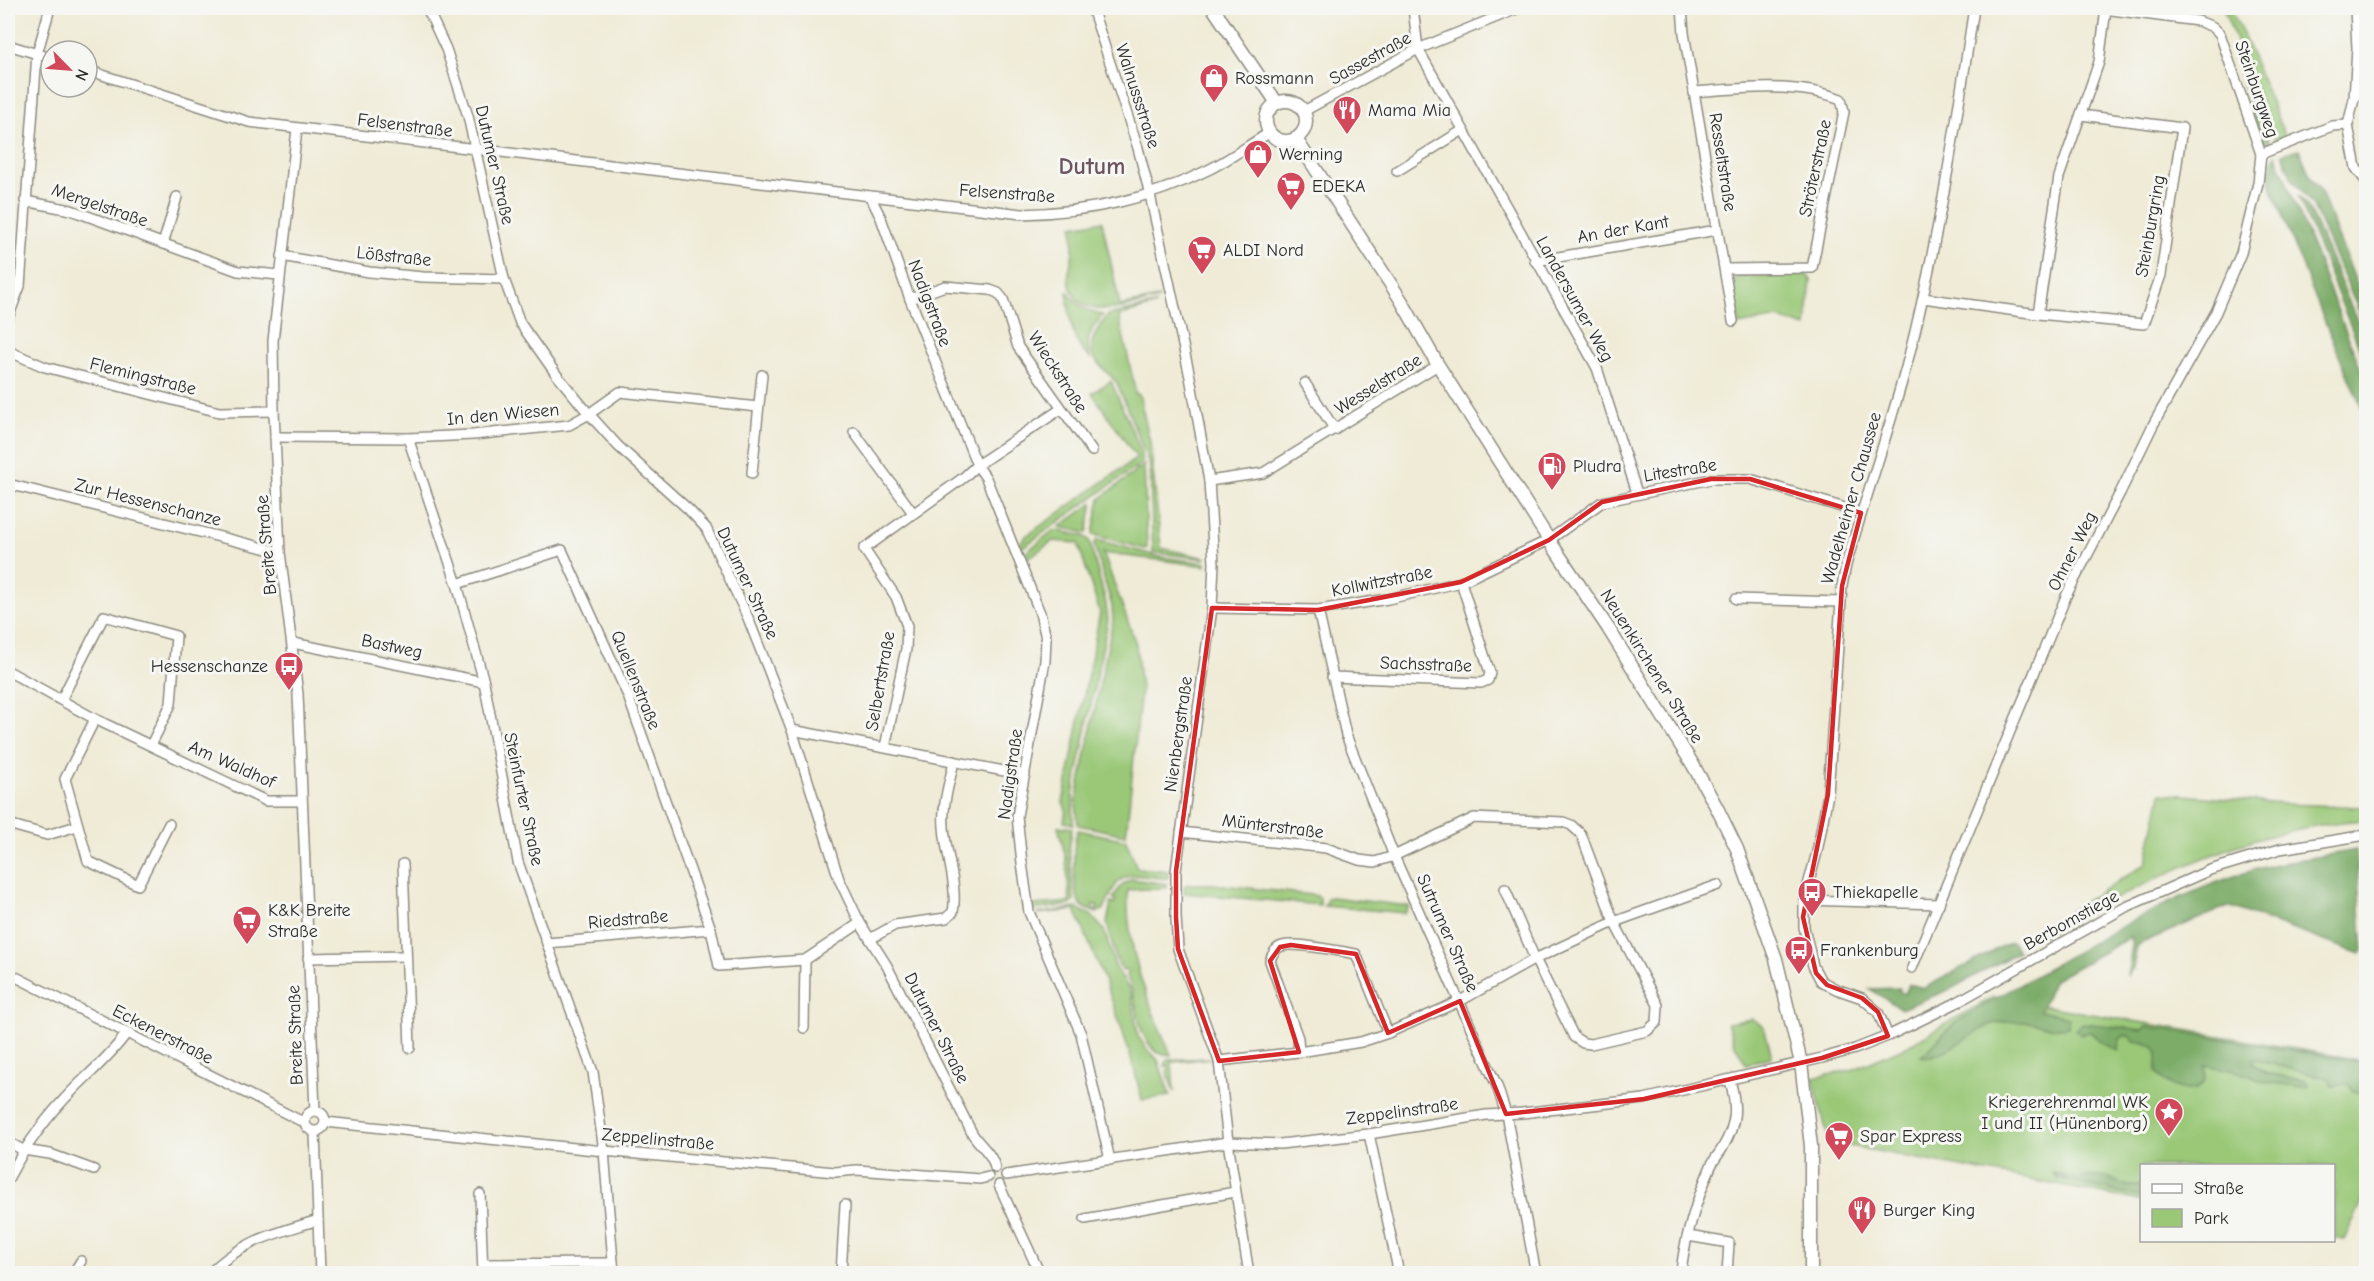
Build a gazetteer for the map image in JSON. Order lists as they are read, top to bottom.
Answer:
{
  "streets": {
    "street": [
      "Sassestraße",
      "Steinburgweg",
      "Walnussstraße",
      "Felsenstraße",
      "Resseltstraße",
      "Dutumer Straße",
      "Ströterstraße",
      "Mergelstraße",
      "Steinburgring",
      "An der Kant",
      "Lößstraße",
      "Landersumer Weg",
      "Nadigstraße",
      "Wieckstraße",
      "Flemingstraße",
      "Wesselstraße",
      "In den Wiesen",
      "Litestraße",
      "Wadelheimer Chaussee",
      "Zur Hessenschanze",
      "Breite Straße",
      "Ohner Weg",
      "Kollwitzstraße",
      "Bastweg",
      "Sachsstraße",
      "Neuenkirchener Straße",
      "Quellenstraße",
      "Selbertstraße",
      "Nienbergstraße",
      "Am Waldhof",
      "Steinfurter Straße",
      "Münterstraße",
      "Riedstraße",
      "Berbomstiege",
      "Sutrumer Straße",
      "Eckenerstraße",
      "Zeppelinstraße"
    ]
  },
  "crossings": [
    ["Sassestraße", "Felsenstraße"],
    ["Sassestraße", "Landersumer Weg"],
    ["Sassestraße", "Neuenkirchener Straße"],
    ["Steinburgweg", "Ohner Weg"],
    ["Walnussstraße", "Felsenstraße"],
    ["Walnussstraße", "Nienbergstraße"],
    ["Felsenstraße", "Dutumer Straße"],
    ["Felsenstraße", "Nadigstraße"],
    ["Felsenstraße", "Breite Straße"],
    ["Felsenstraße", "Neuenkirchener Straße"],
    ["Felsenstraße", "Nienbergstraße"],
    ["Resseltstraße", "Ströterstraße"],
    ["Resseltstraße", "An der Kant"],
    ["Dutumer Straße", "Lößstraße"],
    ["Dutumer Straße", "In den Wiesen"],
    ["Dutumer Straße", "Zeppelinstraße"],
    ["Mergelstraße", "Breite Straße"],
    ["Steinburgring", "Wadelheimer Chaussee"],
    ["An der Kant", "Landersumer Weg"],
    ["Lößstraße", "Breite Straße"],
    ["Landersumer Weg", "Litestraße"],
    ["Nadigstraße", "Wieckstraße"],
    ["Nadigstraße", "Selbertstraße"],
    ["Nadigstraße", "Zeppelinstraße"],
    ["Flemingstraße", "Breite Straße"],
    ["Wesselstraße", "Neuenkirchener Straße"],
    ["Wesselstraße", "Nienbergstraße"],
    ["In den Wiesen", "Breite Straße"],
    ["In den Wiesen", "Steinfurter Straße"],
    ["Litestraße", "Wadelheimer Chaussee"],
    ["Litestraße", "Kollwitzstraße"],
    ["Litestraße", "Neuenkirchener Straße"],
    ["Wadelheimer Chaussee", "Berbomstiege"],
    ["Zur Hessenschanze", "Breite Straße"],
    ["Breite Straße", "Bastweg"],
    ["Breite Straße", "Am Waldhof"],
    ["Breite Straße", "Eckenerstraße"],
    ["Breite Straße", "Zeppelinstraße"],
    ["Kollwitzstraße", "Sachsstraße"],
    ["Kollwitzstraße", "Neuenkirchener Straße"],
    ["Kollwitzstraße", "Nienbergstraße"],
    ["Kollwitzstraße", "Sutrumer Straße"],
    ["Bastweg", "Steinfurter Straße"],
    ["Sachsstraße", "Sutrumer Straße"],
    ["Neuenkirchener Straße", "Berbomstiege"],
    ["Neuenkirchener Straße", "Zeppelinstraße"],
    ["Quellenstraße", "Steinfurter Straße"],
    ["Quellenstraße", "Riedstraße"],
    ["Nienbergstraße", "Münterstraße"],
    ["Nienbergstraße", "Zeppelinstraße"],
    ["Steinfurter Straße", "Riedstraße"],
    ["Steinfurter Straße", "Zeppelinstraße"],
    ["Münterstraße", "Sutrumer Straße"],
    ["Berbomstiege", "Zeppelinstraße"],
    ["Sutrumer Straße", "Zeppelinstraße"],
    ["Eckenerstraße", "Zeppelinstraße"]
  ],
  "districts": ["Dutum"],
  "places": {
    "shop": ["Rossmann", "Werning"],
    "restaurant": ["Mama Mia", "Burger King"],
    "supermarket": [
      "EDEKA",
      "ALDI Nord",
      "K&K Breite Straße",
      "Spar Express"
    ],
    "fuel station": ["Pludra"],
    "bus stop": ["Hessenschanze", "Thiekapelle", "Frankenburg"],
    "place": ["Kriegerehrenmal WK I und II (Hünenborg)"]
  },
  "legend": ["Straße", "Park"],
  "north": "bottom right"
}
